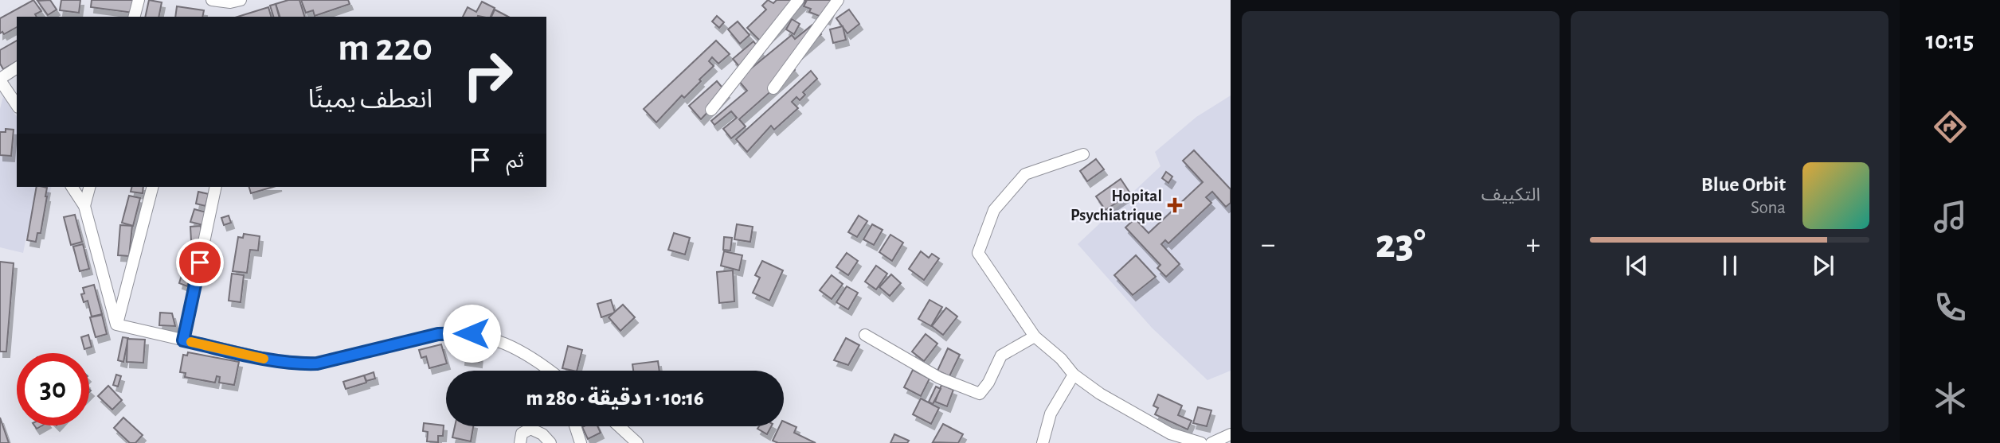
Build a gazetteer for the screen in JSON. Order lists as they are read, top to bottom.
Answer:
{
  "places": {
    "health": ["Hopital Psychiatrique"]
  },
  "page": {
    "tabs": "10:15",
    "tile": "التكييف",
    "turn": ["220 m", "انعطف يمينًا"],
    "then": "ثم",
    "song": ["Blue Orbit", "Sona"],
    "heat": ["−", "23°", "+"],
    "limit": "30",
    "trip": "10:16 · 1 دقيقة · 280 m"
  }
}
